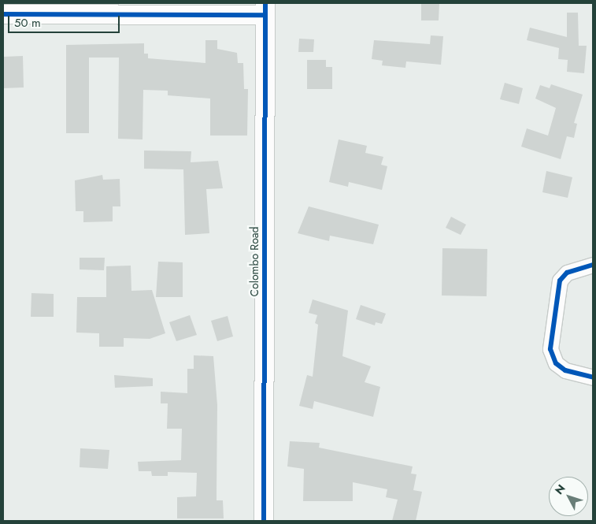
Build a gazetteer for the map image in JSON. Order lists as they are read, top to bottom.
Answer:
{
  "streets": {
    "street": ["Colombo Road"]
  },
  "scale_bar": "50 m",
  "north": "top left"
}
